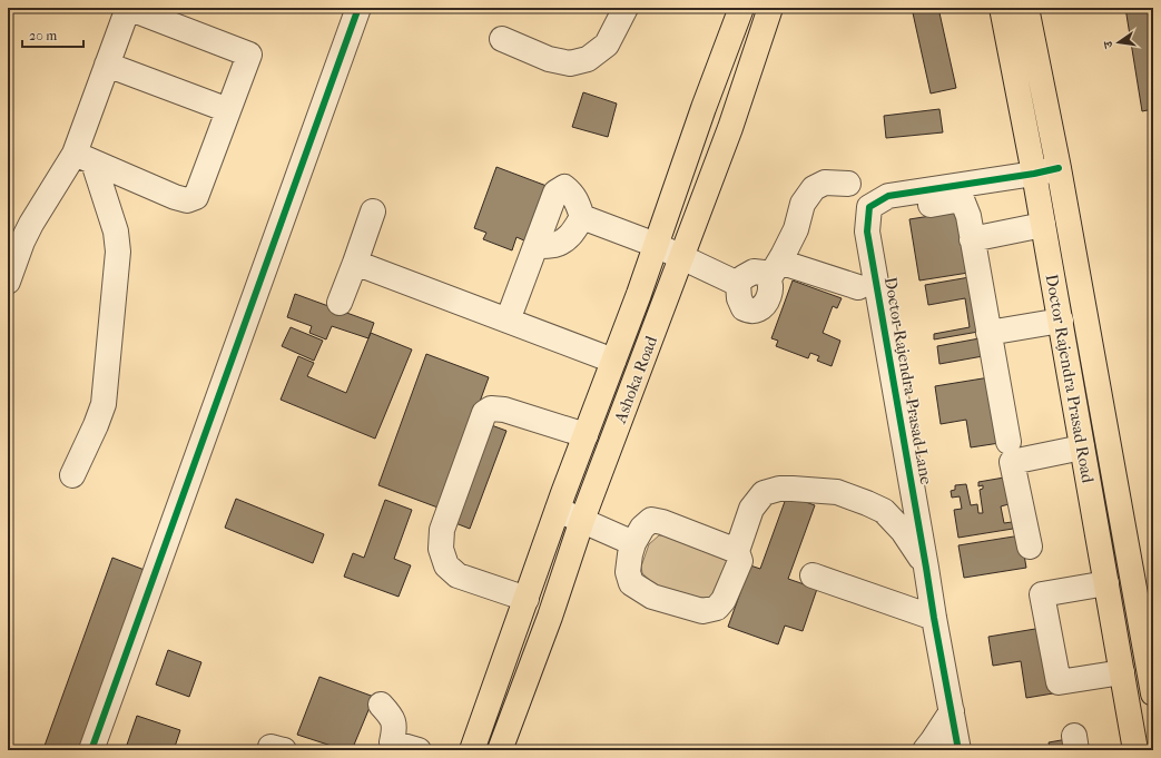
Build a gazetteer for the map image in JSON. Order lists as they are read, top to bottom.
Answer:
{
  "streets": {
    "main road": ["Doctor Rajendra Prasad Road", "Ashoka Road"],
    "street": ["Doctor Rajendra Prasad Lane"]
  },
  "crossings": [
    ["Doctor Rajendra Prasad Road", "Doctor Rajendra Prasad Lane"]
  ],
  "scale_bar": "20 m",
  "north": "left"
}
